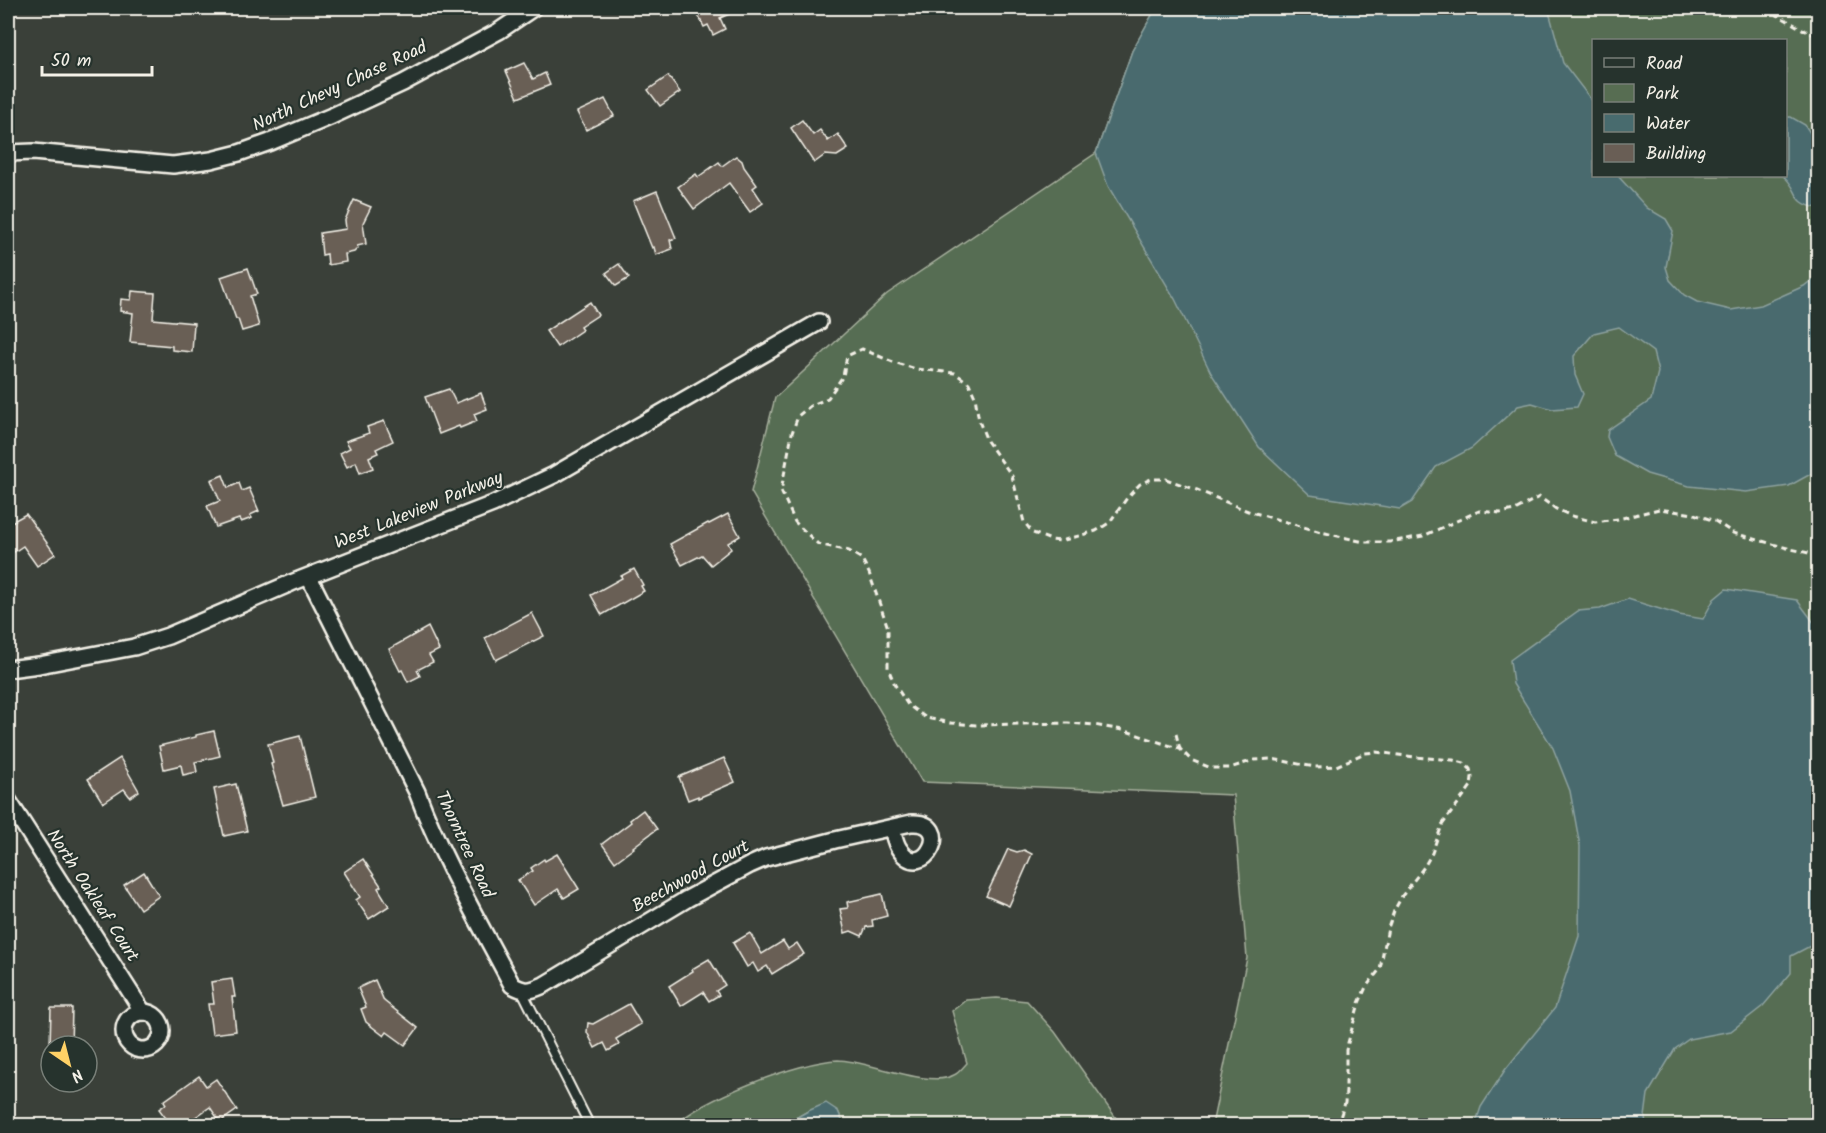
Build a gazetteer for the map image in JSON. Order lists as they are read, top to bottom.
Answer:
{
  "streets": {
    "street": [
      "North Chevy Chase Road",
      "West Lakeview Parkway",
      "Thorntree Road",
      "Beechwood Court",
      "North Oakleaf Court"
    ]
  },
  "crossings": [
    ["West Lakeview Parkway", "Thorntree Road"],
    ["Thorntree Road", "Beechwood Court"]
  ],
  "legend": [
    "Road",
    "Park",
    "Water",
    "Building"
  ],
  "scale_bar": "50 m",
  "north": "bottom right"
}
